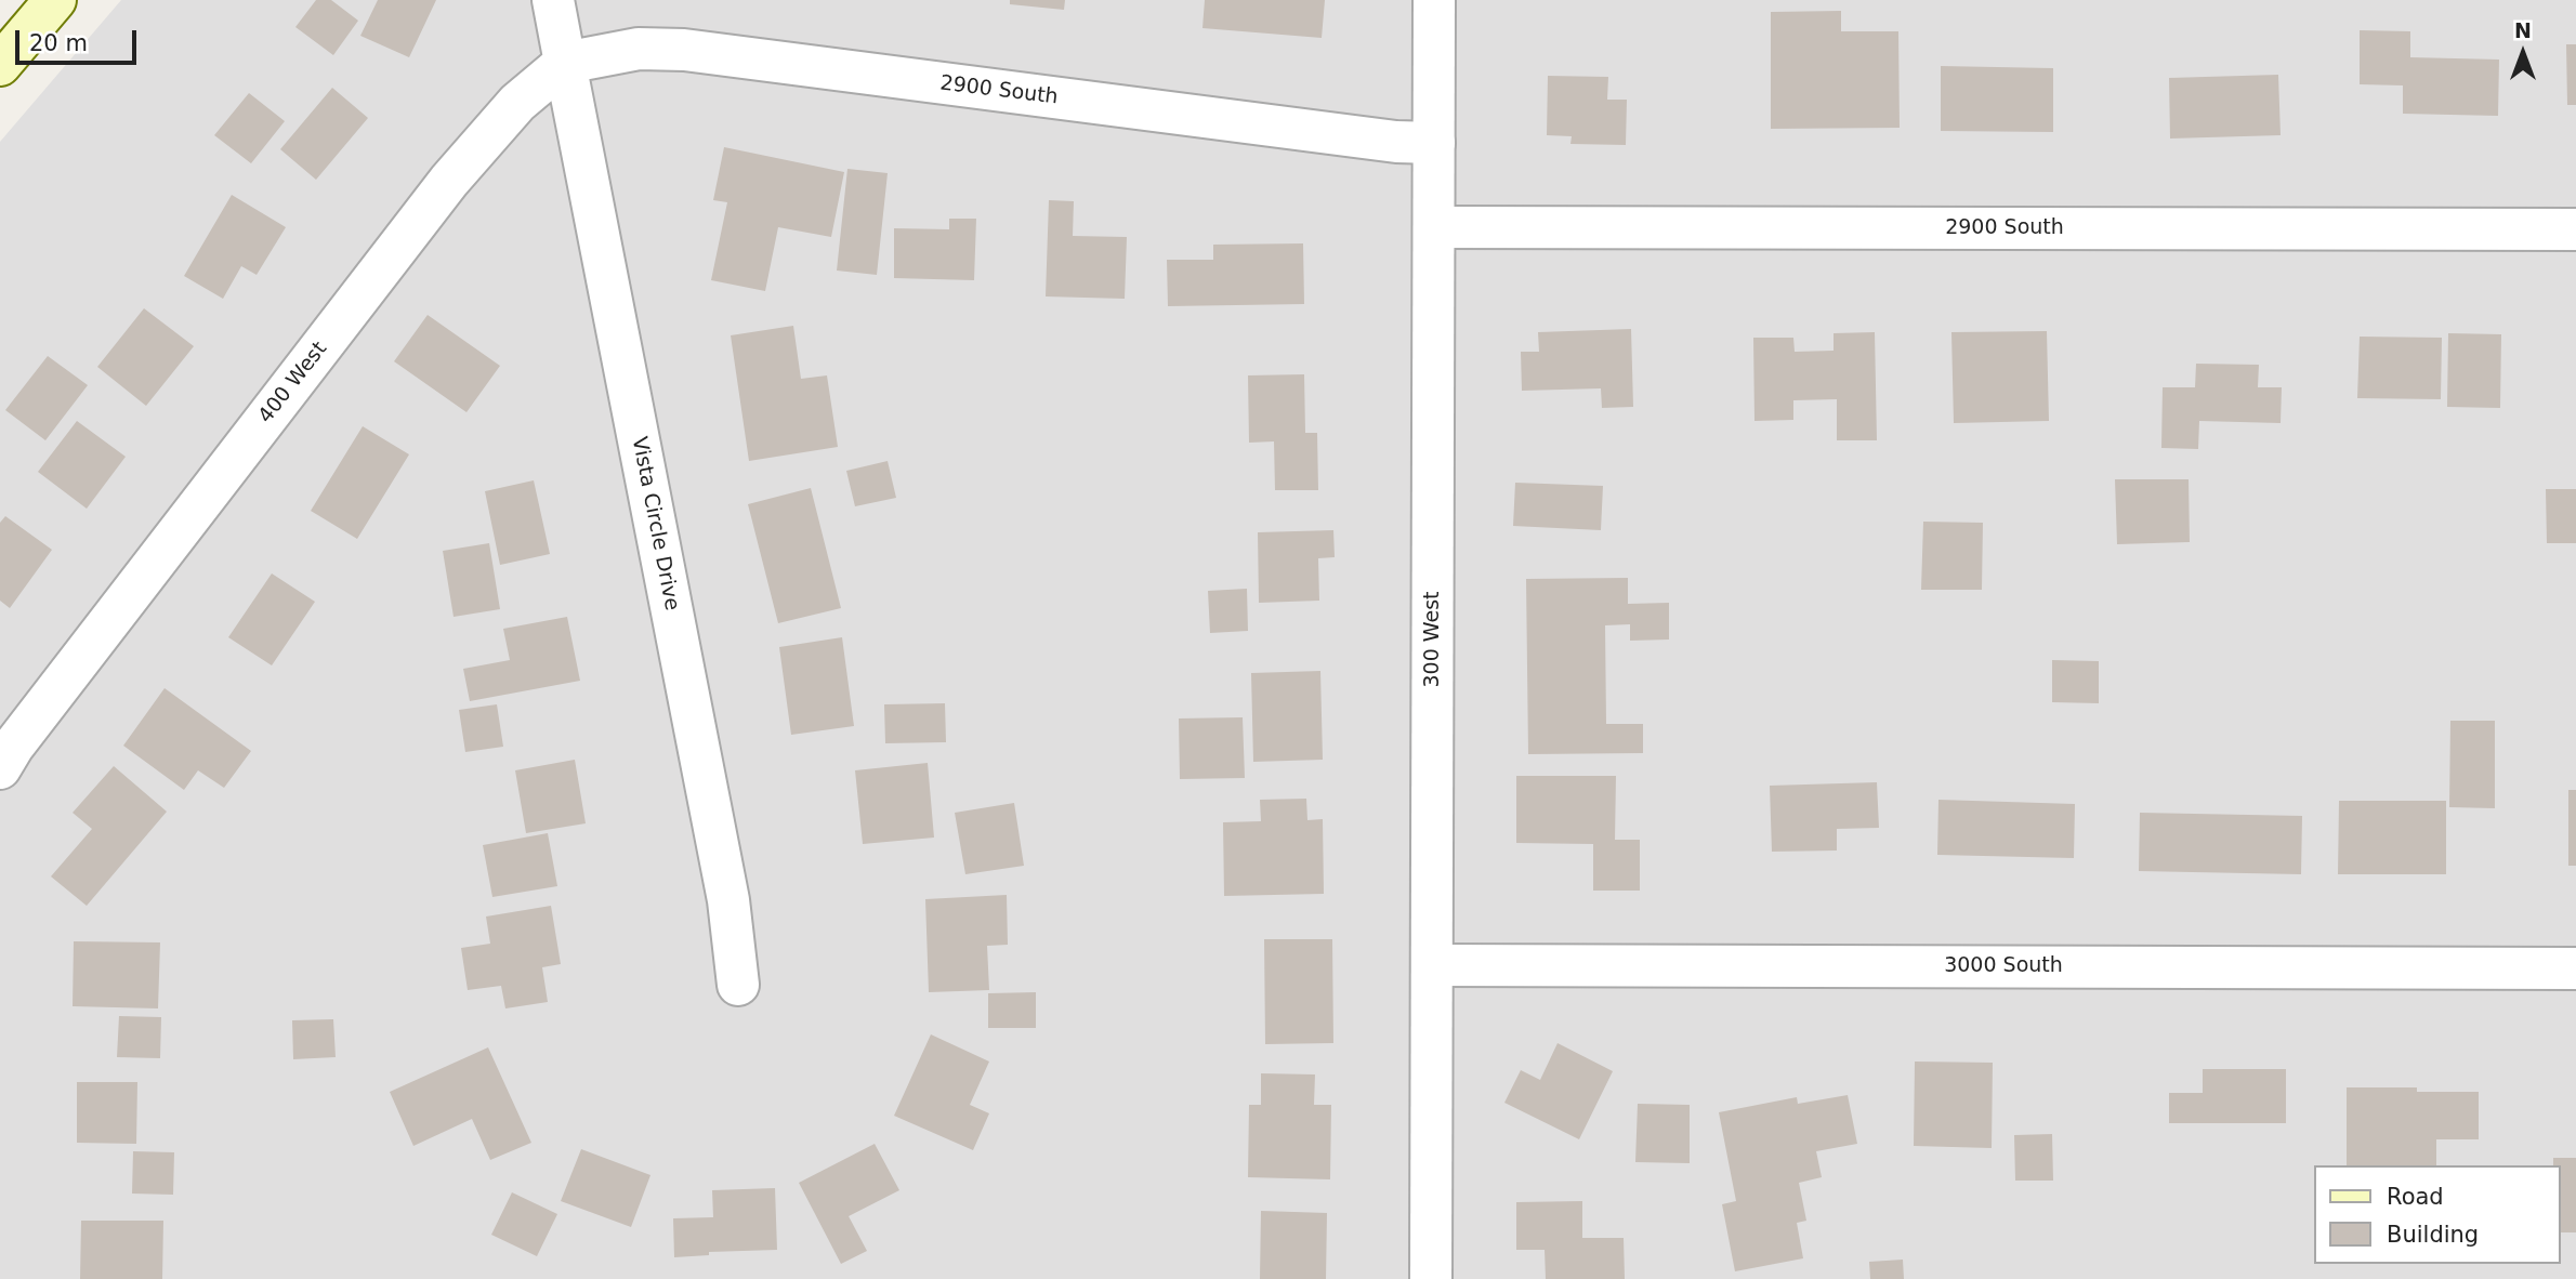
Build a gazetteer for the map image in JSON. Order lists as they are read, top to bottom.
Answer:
{
  "streets": {
    "street": [
      "2900 South",
      "400 West",
      "Vista Circle Drive",
      "300 West",
      "3000 South"
    ]
  },
  "crossings": [
    ["2900 South", "400 West"],
    ["2900 South", "Vista Circle Drive"],
    ["2900 South", "300 West"],
    ["400 West", "Vista Circle Drive"],
    ["300 West", "3000 South"]
  ],
  "legend": ["Road", "Building"],
  "scale_bar": "20 m",
  "north": "top"
}
